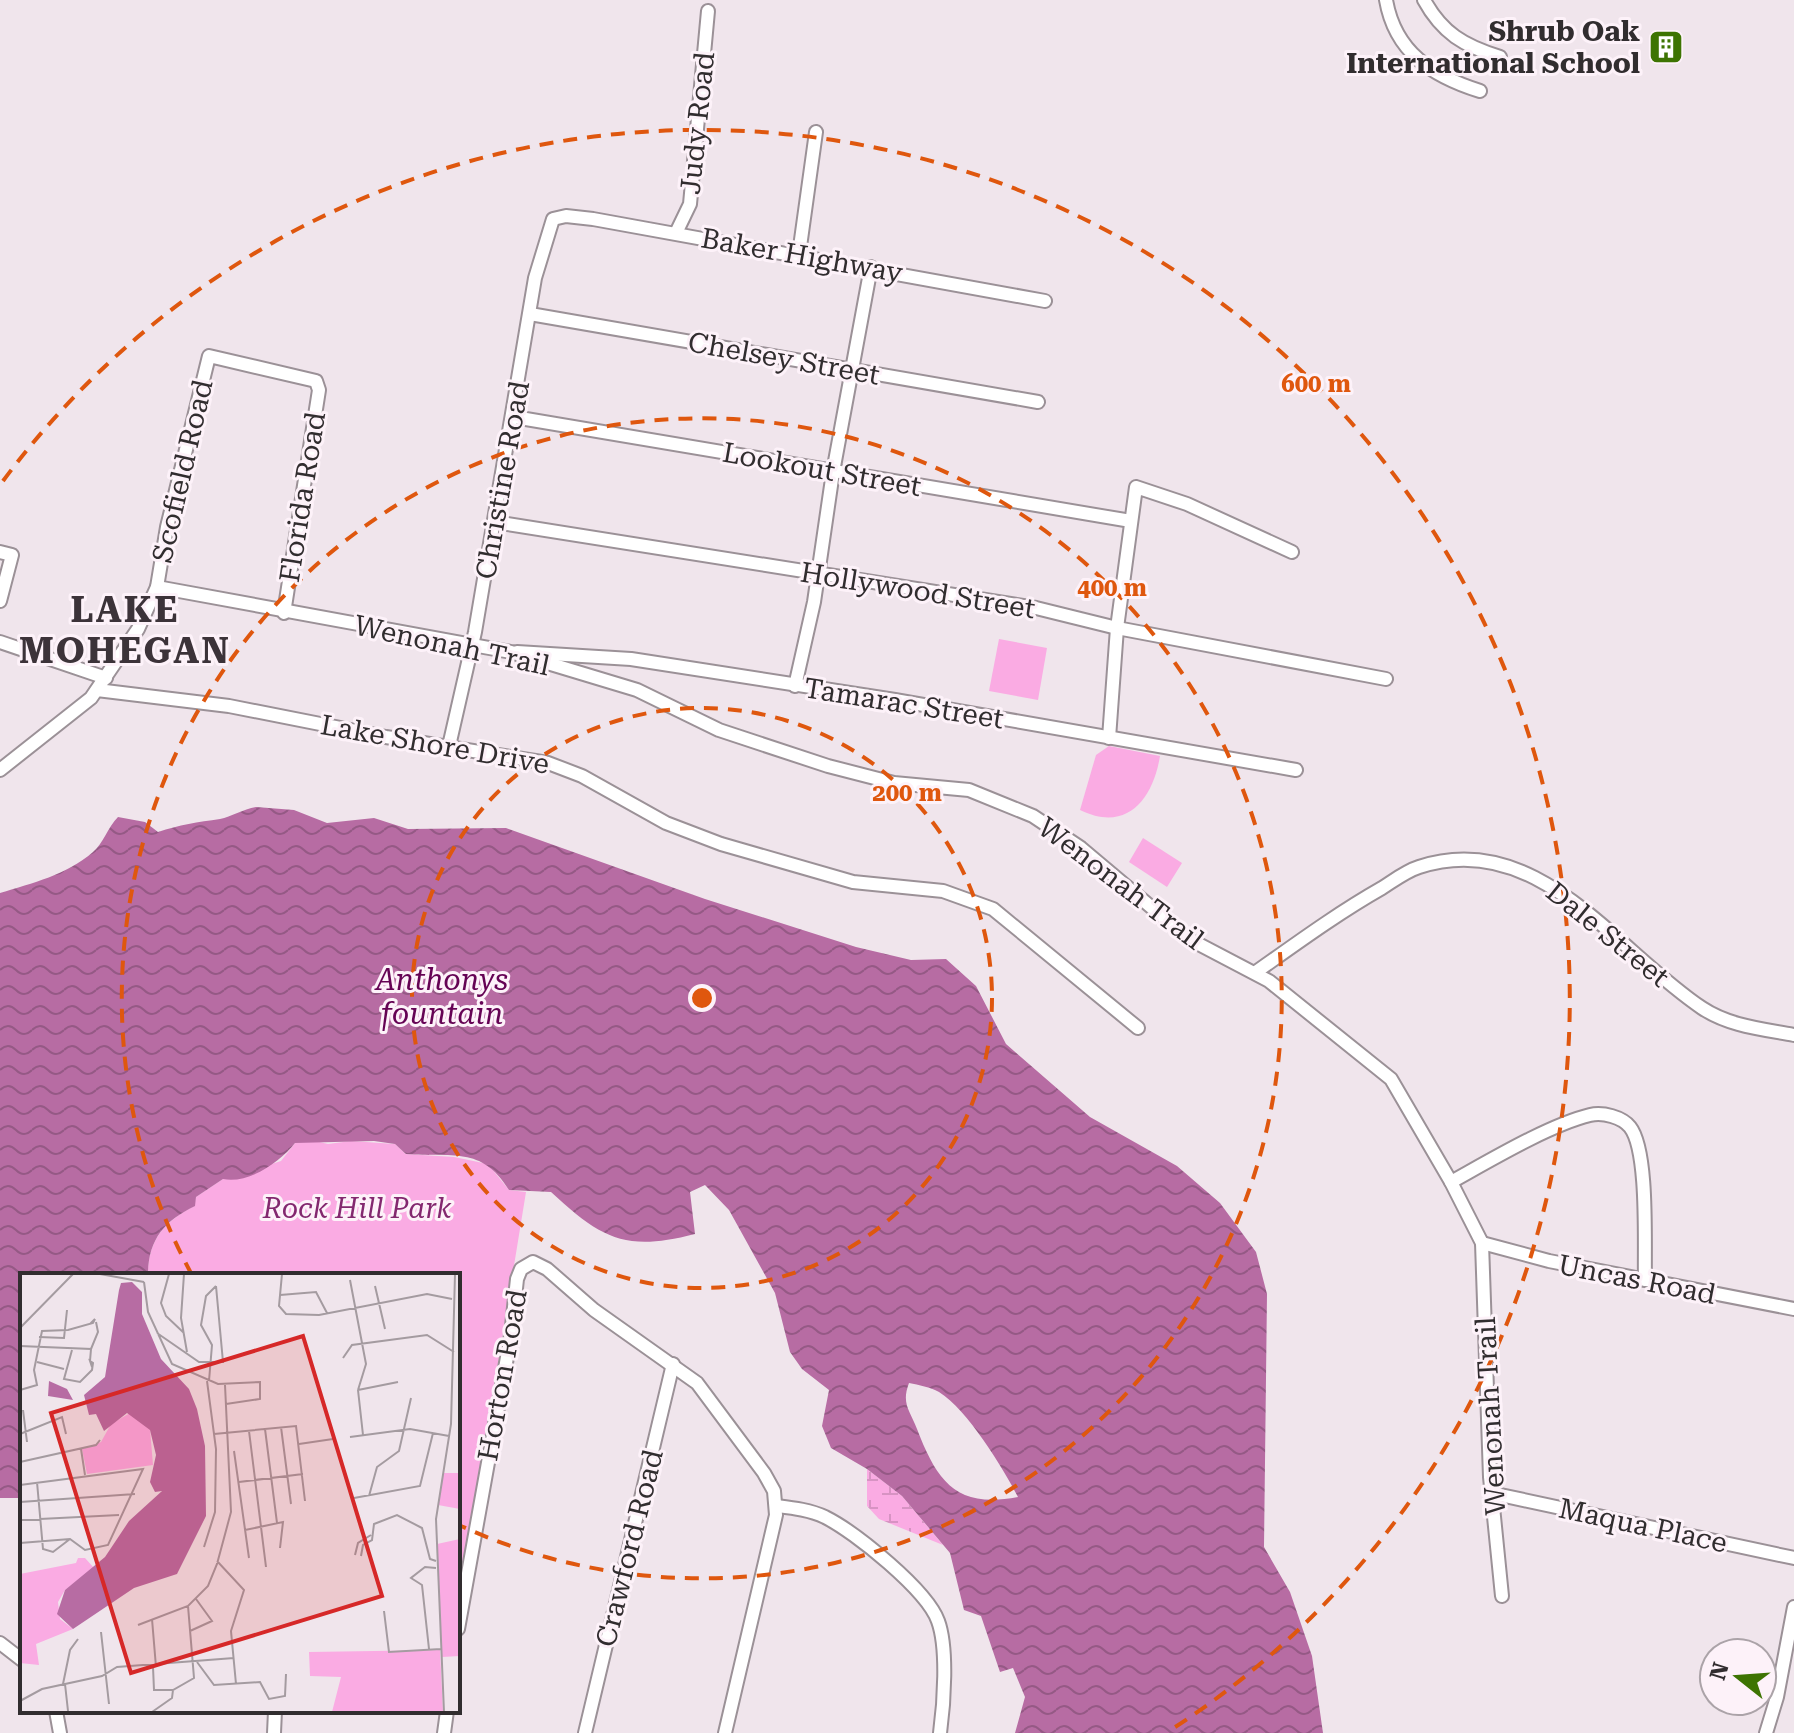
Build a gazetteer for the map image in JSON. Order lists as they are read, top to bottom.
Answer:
{
  "streets": {
    "street": [
      "Judy Road",
      "Baker Highway",
      "Chelsey Street",
      "Lookout Street",
      "Scofield Road",
      "Christine Road",
      "Florida Road",
      "Hollywood Street",
      "Wenonah Trail",
      "Tamarac Street",
      "Lake Shore Drive",
      "Dale Street",
      "Uncas Road",
      "Horton Road",
      "Maqua Place",
      "Crawford Road"
    ]
  },
  "crossings": [
    ["Judy Road", "Baker Highway"],
    ["Baker Highway", "Christine Road"],
    ["Chelsey Street", "Christine Road"],
    ["Lookout Street", "Christine Road"],
    ["Scofield Road", "Florida Road"],
    ["Scofield Road", "Wenonah Trail"],
    ["Scofield Road", "Lake Shore Drive"],
    ["Christine Road", "Hollywood Street"],
    ["Christine Road", "Wenonah Trail"],
    ["Christine Road", "Lake Shore Drive"],
    ["Florida Road", "Wenonah Trail"],
    ["Wenonah Trail", "Tamarac Street"],
    ["Wenonah Trail", "Dale Street"],
    ["Wenonah Trail", "Uncas Road"],
    ["Wenonah Trail", "Maqua Place"],
    ["Horton Road", "Crawford Road"]
  ],
  "districts": ["LAKE MOHEGAN"],
  "water": ["Anthonys fountain"],
  "parks": ["Rock Hill Park"],
  "places": {
    "building": ["Shrub Oak International School"]
  },
  "north": "left",
  "rings": ["600 m", "400 m", "200 m"]
}
